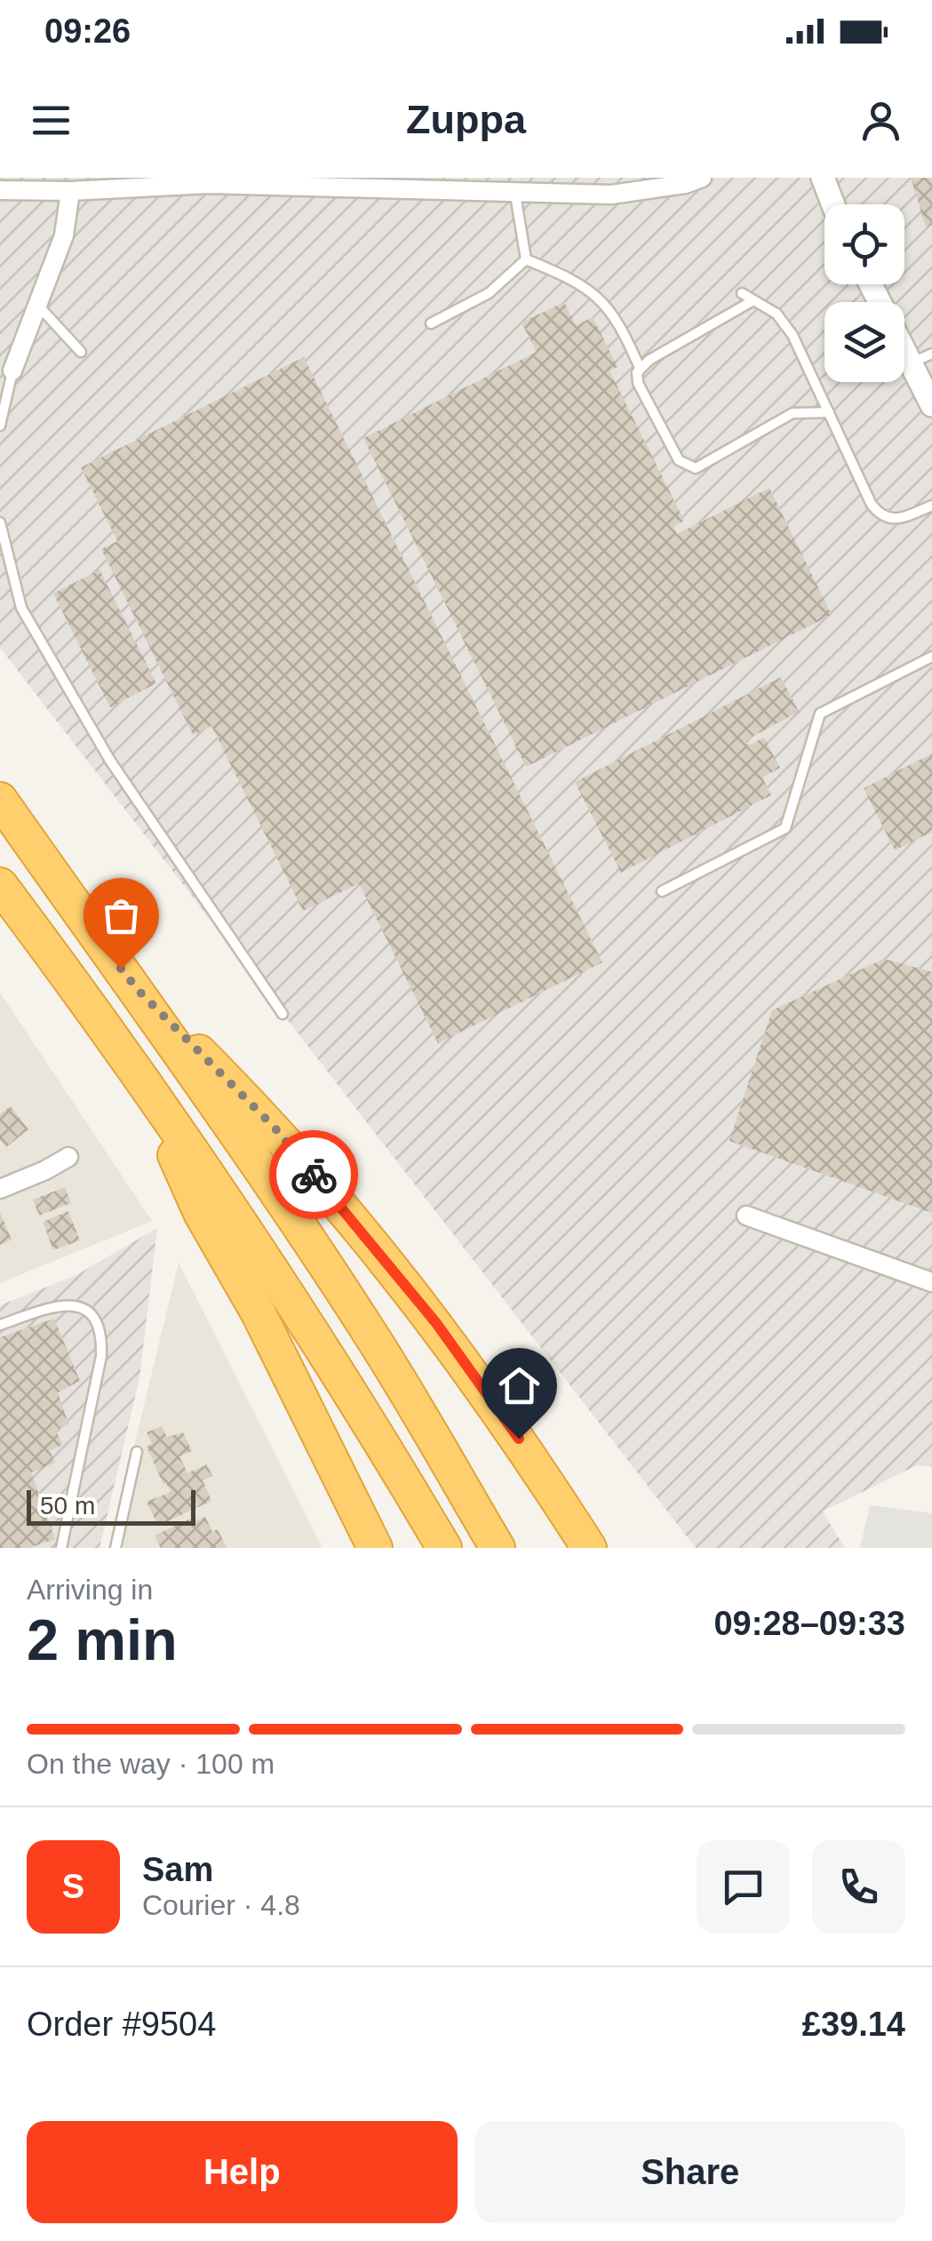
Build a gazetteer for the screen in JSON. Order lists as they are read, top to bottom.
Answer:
{
  "scale_bar": "50 m",
  "page": {
    "status": "09:26",
    "header": "Zuppa",
    "scale": "50 m",
    "heading": ["2 min", "Arriving in", "09:28–09:33"],
    "panel": [
      "Sam",
      "Courier · 4.8",
      "Order #9504",
      "£39.14"
    ],
    "bar": "On the way · 100 m",
    "round": "S",
    "buttons": ["Help", "Share"]
  }
}
